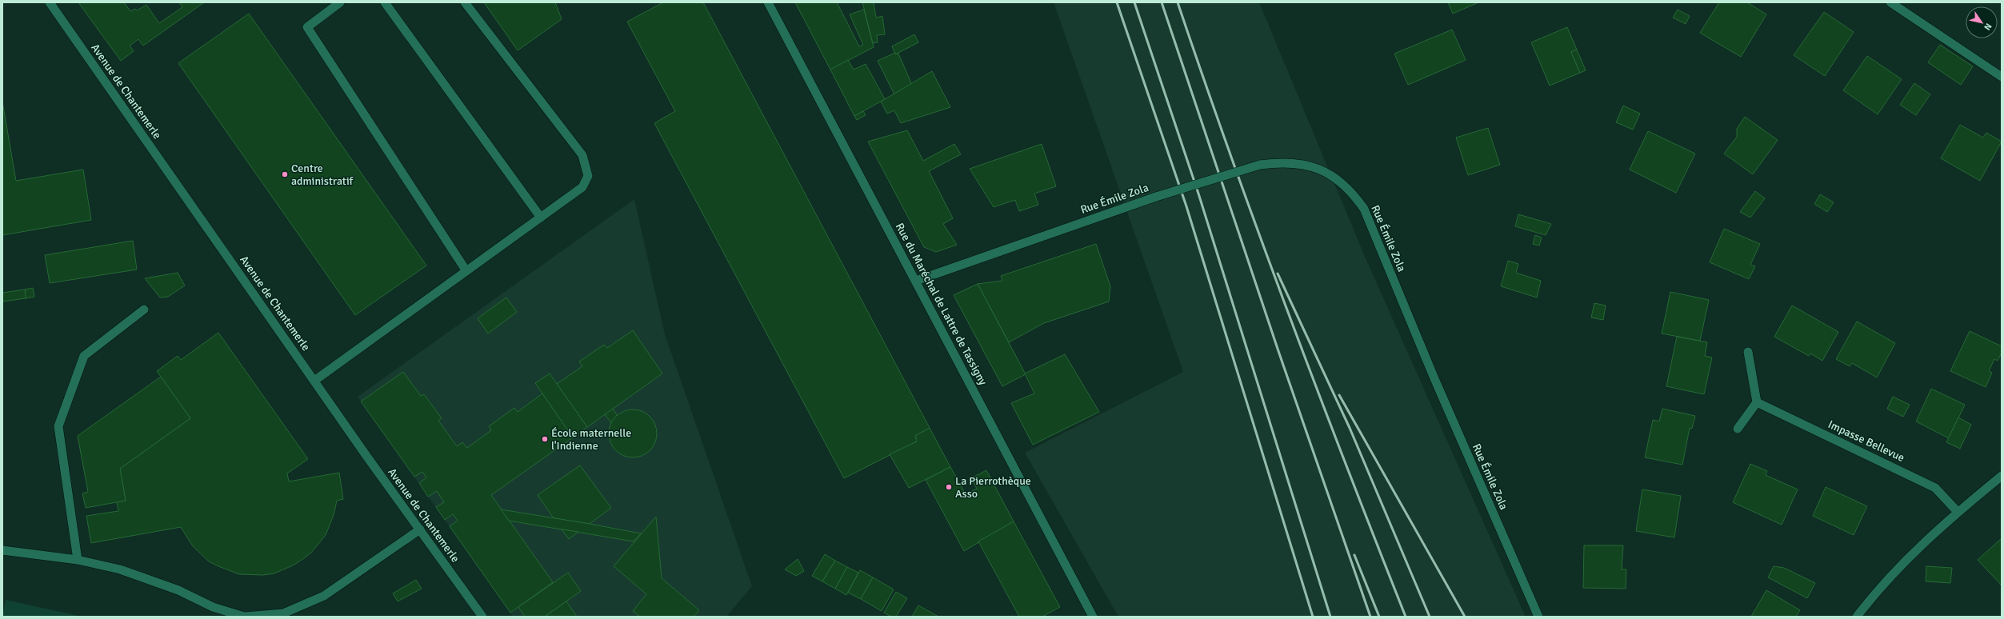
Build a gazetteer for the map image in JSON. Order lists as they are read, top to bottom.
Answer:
{
  "streets": {
    "street": [
      "Avenue de Chantemerle",
      "Rue Émile Zola",
      "Rue du Maréchal de Lattre de Tassigny",
      "Impasse Bellevue"
    ]
  },
  "crossings": [
    ["Rue Émile Zola", "Rue du Maréchal de Lattre de Tassigny"]
  ],
  "places": ["Centre administratif", "École maternelle l'Indienne", "La Pierrothèque Asso"],
  "north": "bottom right"
}
